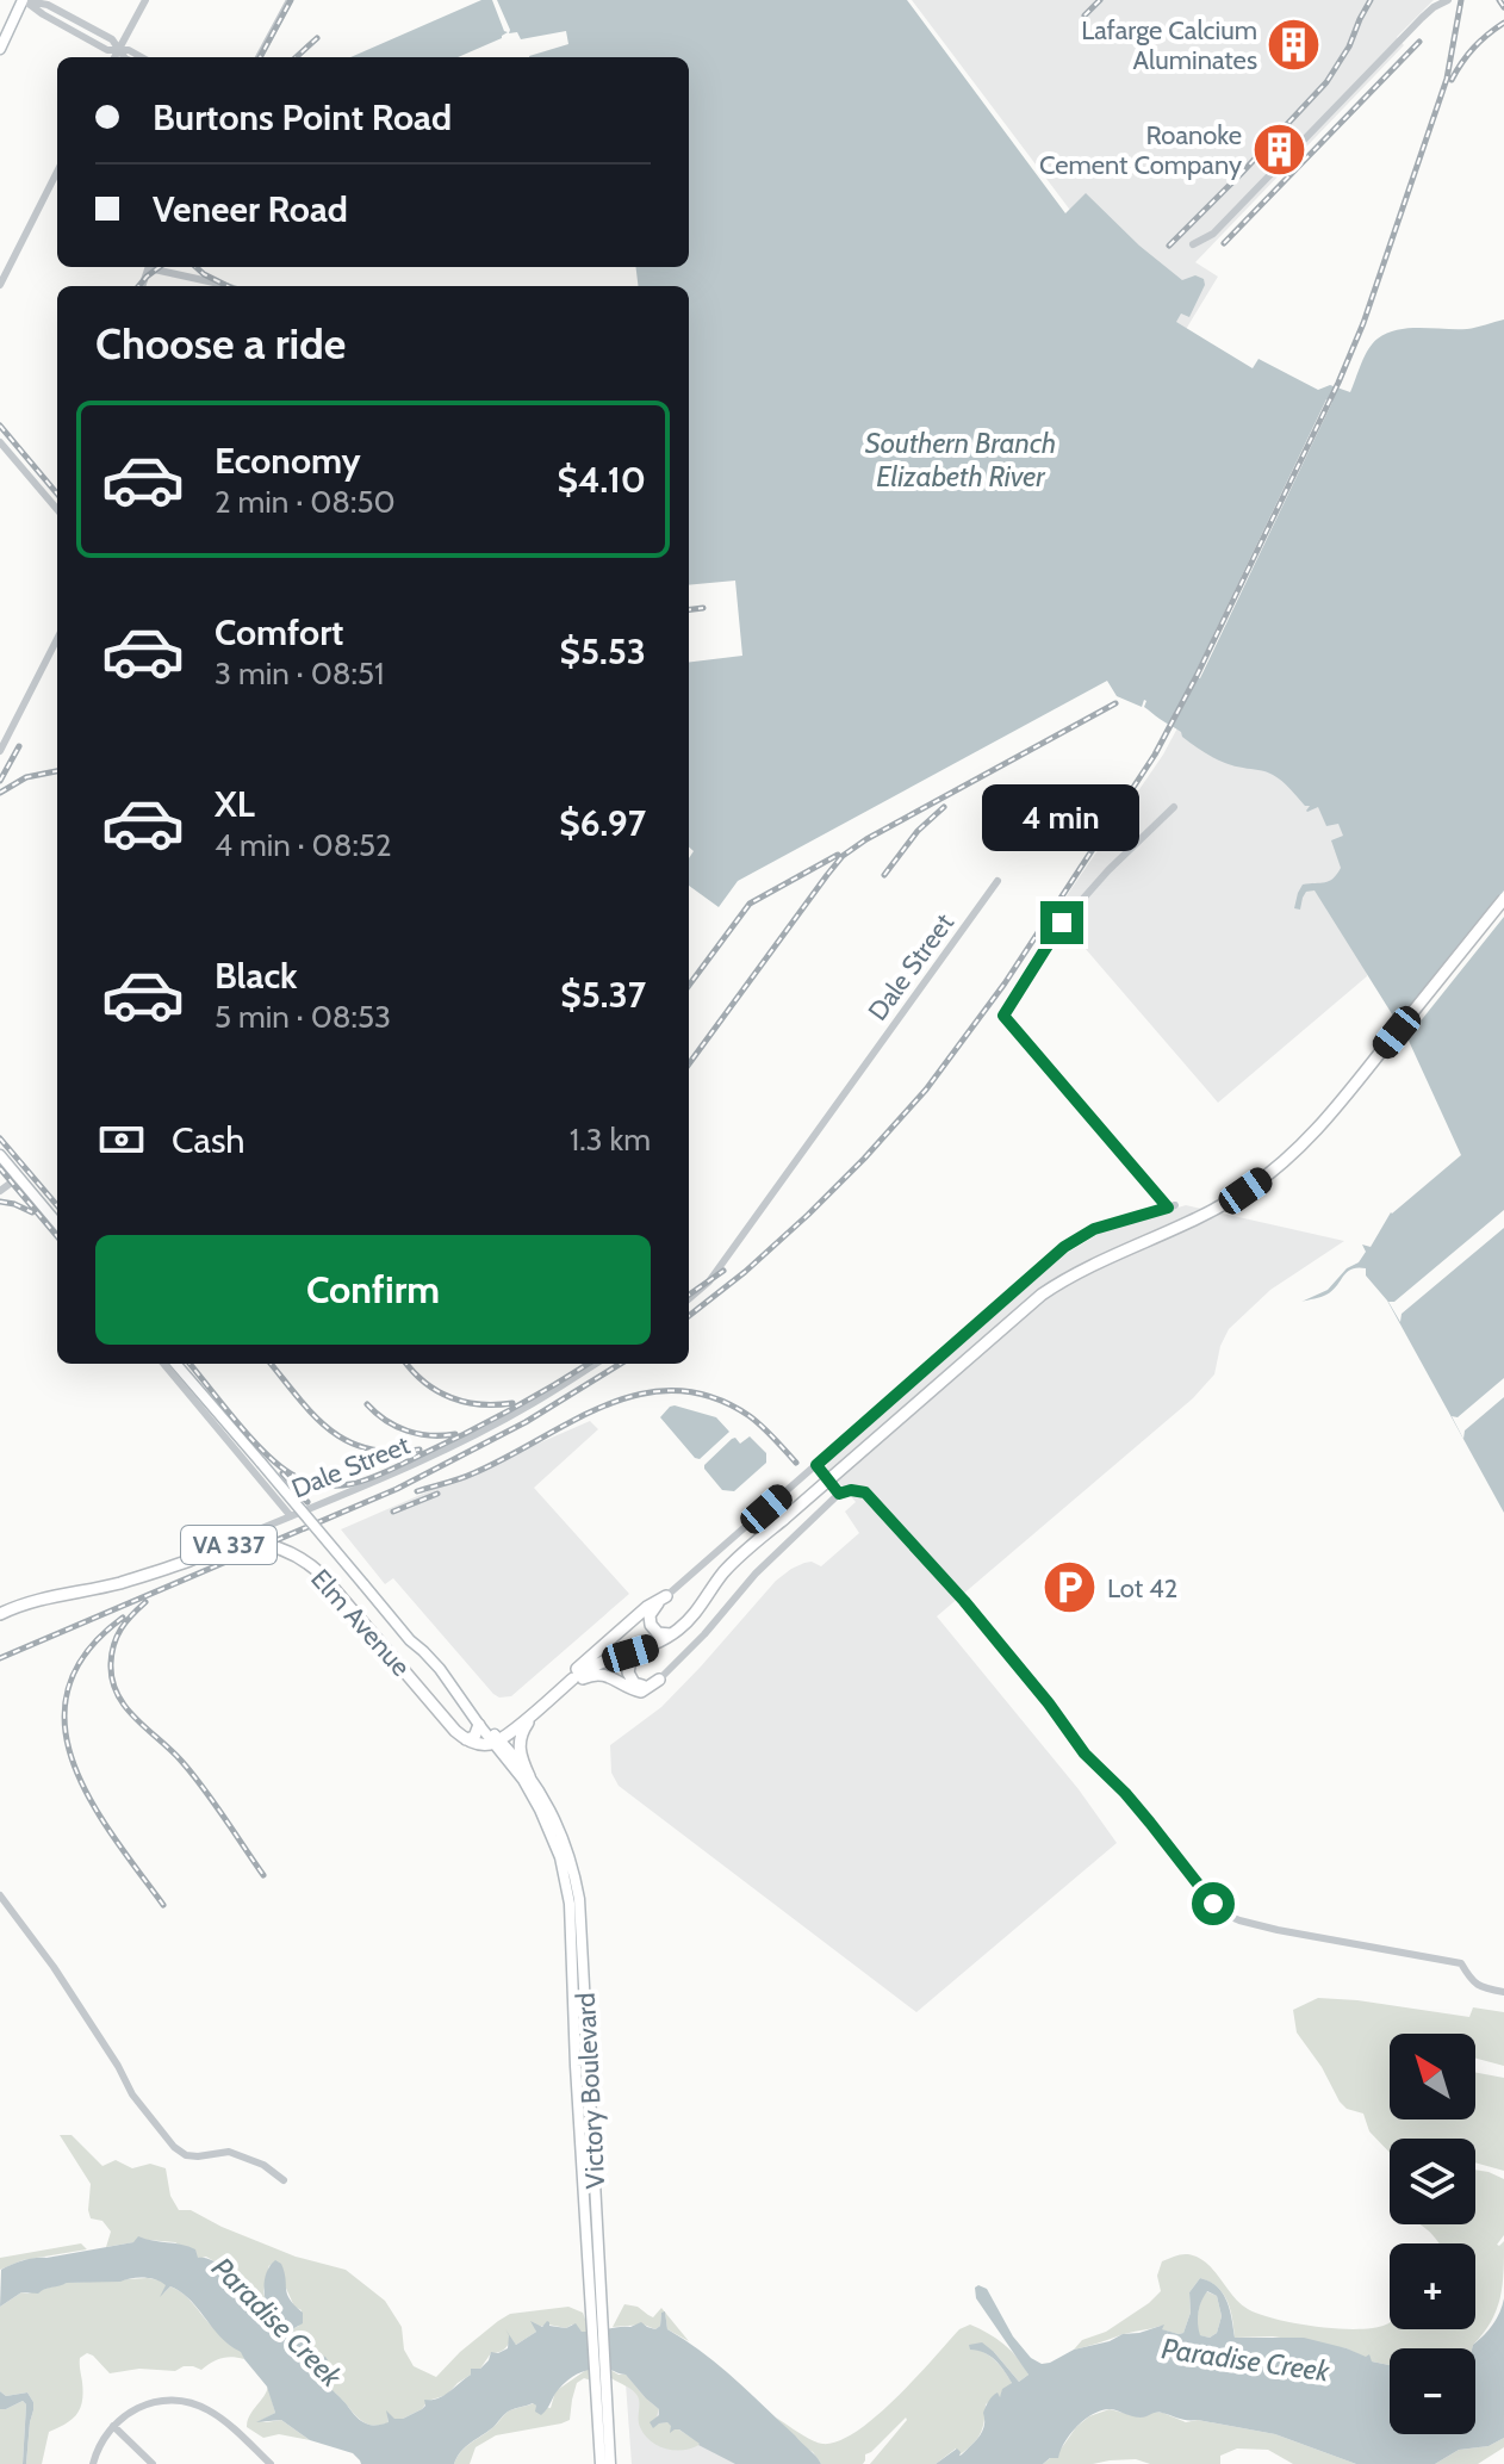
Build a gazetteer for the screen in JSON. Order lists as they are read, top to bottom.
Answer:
{
  "streets": {
    "main road": ["VA 337", "Elm Avenue", "Victory Boulevard"],
    "street": ["Dale Street"]
  },
  "crossings": [
    ["VA 337", "Elm Avenue"]
  ],
  "water": ["Southern Branch Elizabeth River", "Paradise Creek"],
  "places": {
    "building": ["Lafarge Calcium Aluminates", "Roanoke Cement Company"],
    "parking": ["Lot 42"]
  },
  "north": "top left",
  "page": {
    "banner": ["Burtons Point Road", "Veneer Road"],
    "heading": "Choose a ride",
    "list": [
      {
        "name": "Economy",
        "note": "2 min · 08:50",
        "value": "$4.10"
      },
      {
        "name": "Comfort",
        "note": "3 min · 08:51",
        "value": "$5.53"
      },
      {
        "name": "XL",
        "note": "4 min · 08:52",
        "value": "$6.97"
      },
      {
        "name": "Black",
        "note": "5 min · 08:53",
        "value": "$5.37"
      }
    ],
    "bubble": "4 min",
    "pay": ["Cash", "1.3 km"],
    "buttons": "Confirm",
    "map_buttons": ["+", "−"]
  }
}
